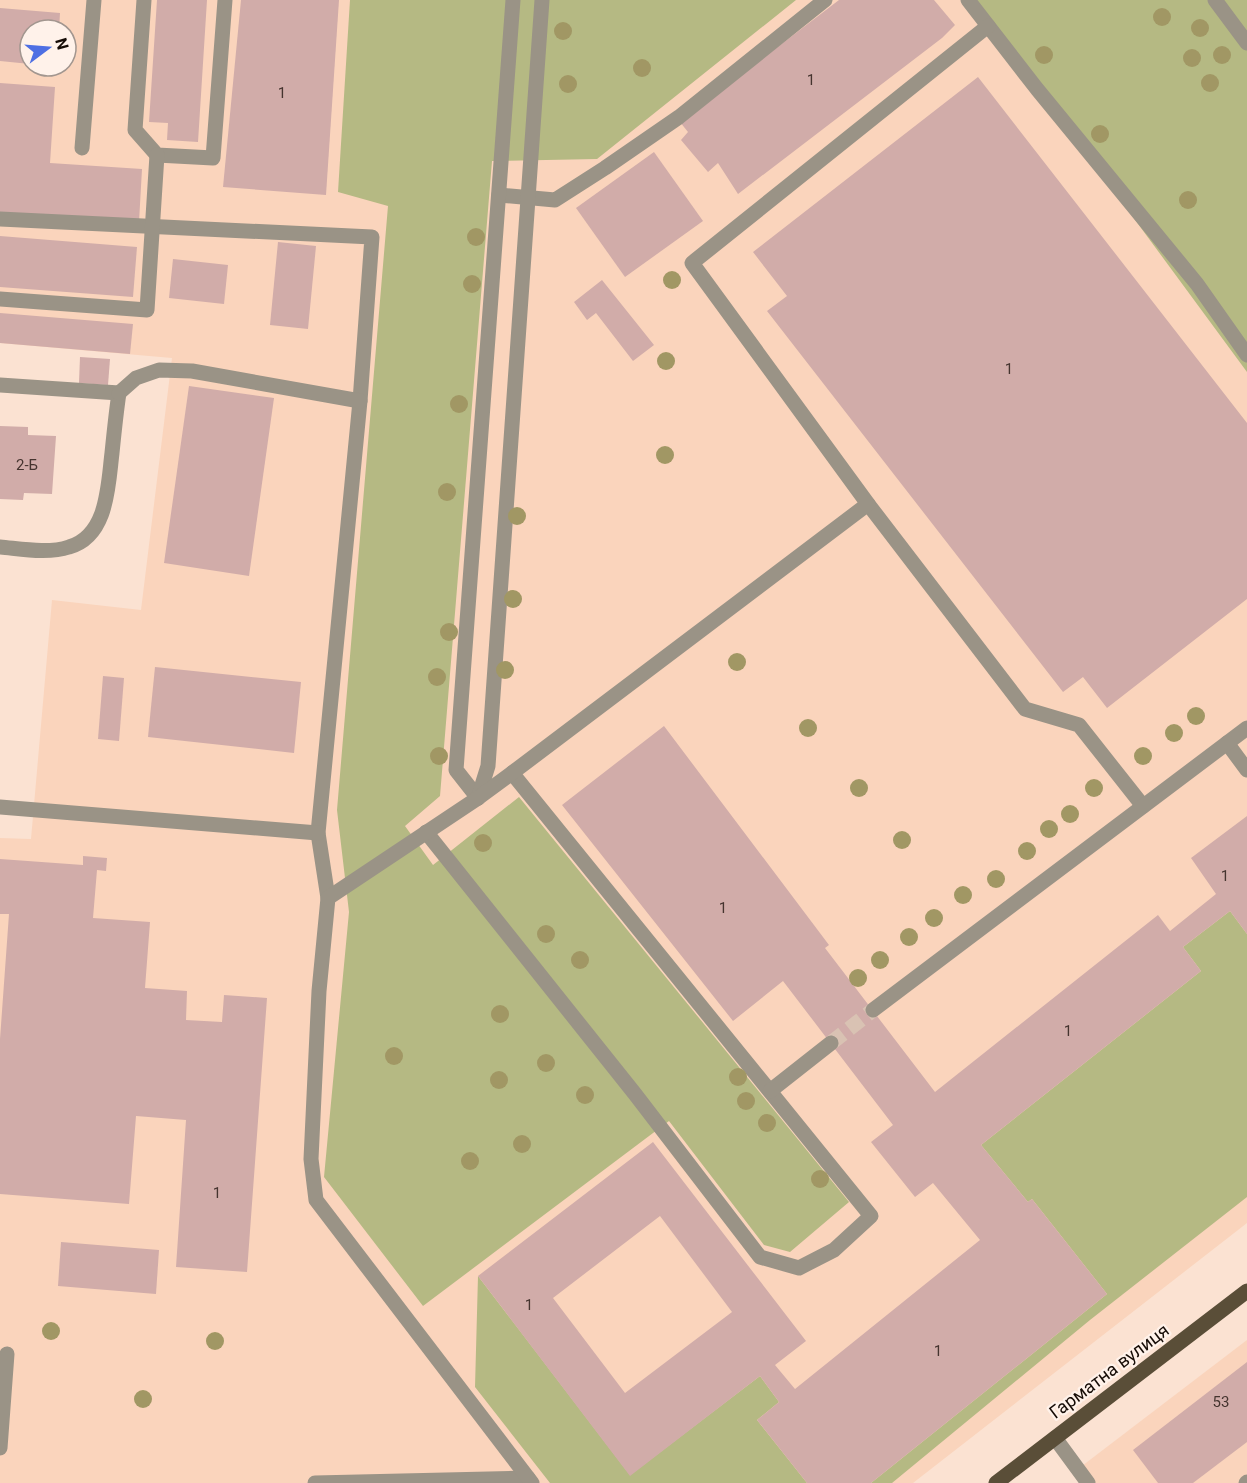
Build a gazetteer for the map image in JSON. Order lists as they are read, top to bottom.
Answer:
{
  "streets": {
    "main road": ["Гарматна вулиця"]
  },
  "house_numbers": [
    "1",
    "1",
    "1",
    "2-Б",
    "1",
    "1",
    "1",
    "1",
    "1",
    "1",
    "53"
  ],
  "north": "right"
}
